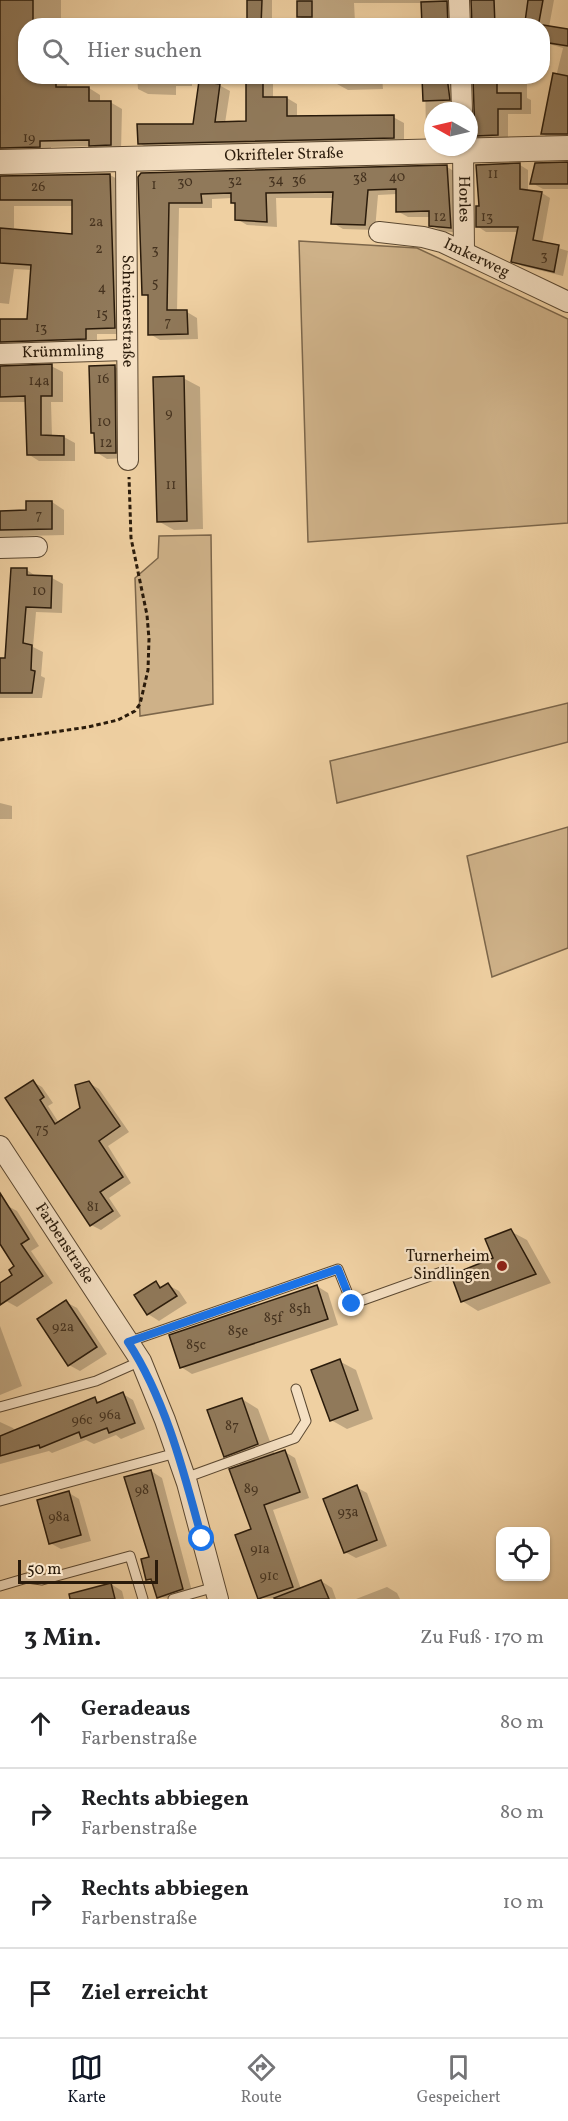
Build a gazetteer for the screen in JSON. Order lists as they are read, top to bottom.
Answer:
{
  "streets": {
    "street": [
      "Okrifteler Straße",
      "Horles",
      "Imkerweg",
      "Schreinerstraße",
      "Krümmling",
      "Farbenstraße"
    ]
  },
  "crossings": [
    ["Okrifteler Straße", "Schreinerstraße"],
    ["Horles", "Imkerweg"],
    ["Schreinerstraße", "Krümmling"]
  ],
  "places": ["Turnerheim Sindlingen"],
  "house_numbers": [
    "19",
    "11",
    "40",
    "38",
    "34",
    "36",
    "32",
    "30",
    "1",
    "26",
    "12",
    "13",
    "2a",
    "2",
    "3",
    "3",
    "5",
    "4",
    "15",
    "7",
    "13",
    "16",
    "14a",
    "9",
    "10",
    "12",
    "11",
    "7",
    "10",
    "75",
    "81",
    "85h",
    "85f",
    "92a",
    "85e",
    "85c",
    "96a",
    "96c",
    "87",
    "89",
    "98",
    "93a",
    "98a",
    "91a",
    "91c"
  ],
  "scale_bar": "50 m",
  "north": "left",
  "page": {
    "search": "Hier suchen",
    "scale": "50 m",
    "heading": ["3 Min.", "Zu Fuß · 170 m"],
    "list": [
      ["Geradeaus", "Farbenstraße", "80 m"],
      ["Rechts abbiegen", "Farbenstraße", "80 m"],
      ["Rechts abbiegen", "Farbenstraße", "10 m"],
      "Ziel erreicht"
    ],
    "nav": ["Karte", "Route", "Gespeichert"]
  }
}
